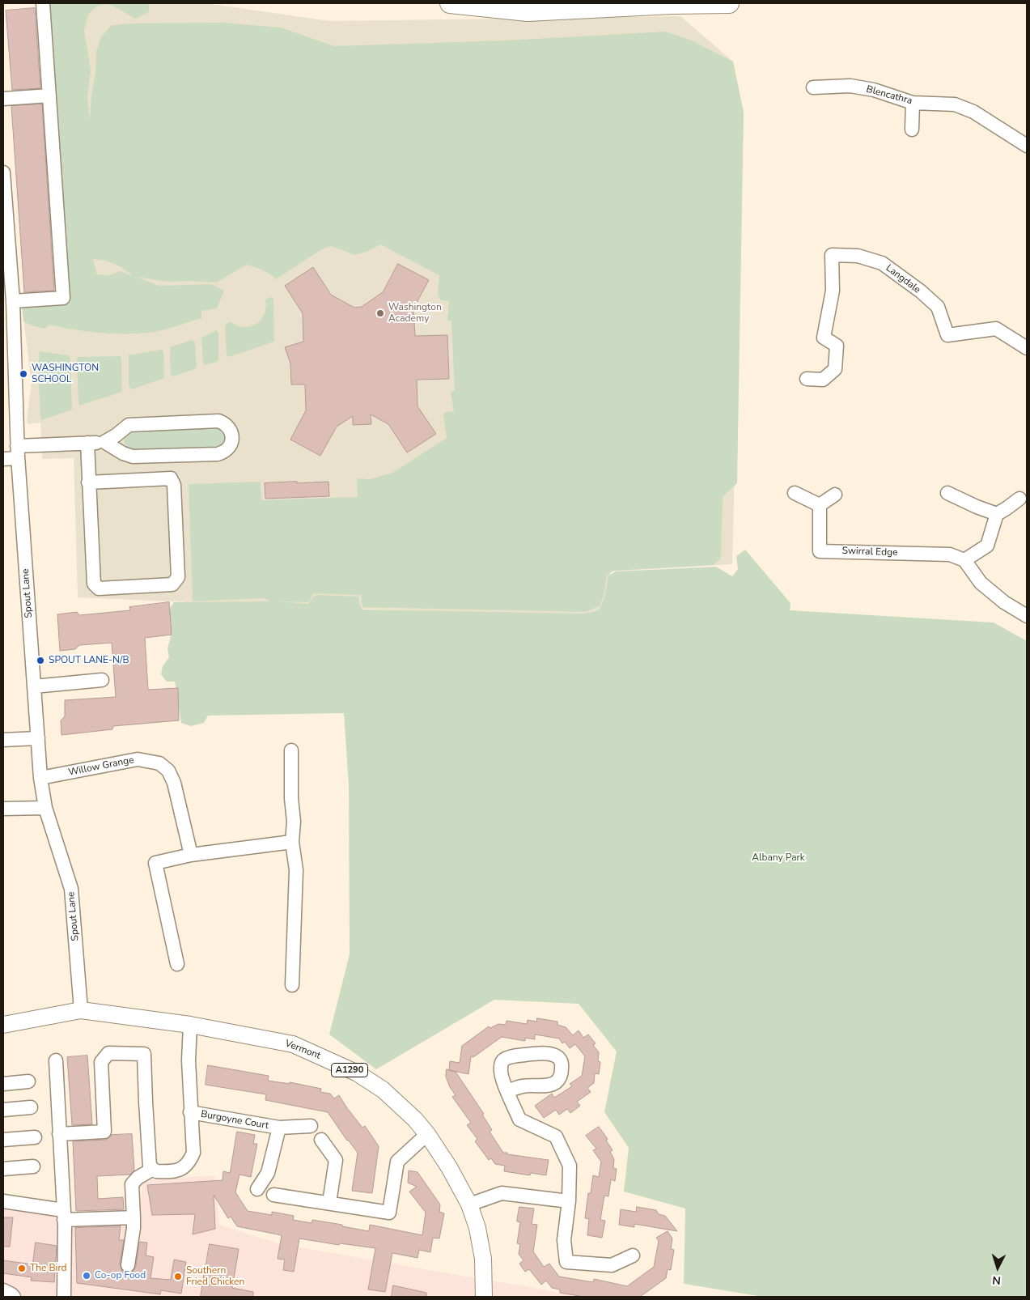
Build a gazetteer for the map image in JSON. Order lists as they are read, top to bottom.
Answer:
{
  "streets": {
    "main road": ["Vermont", "A1290"],
    "street": [
      "Blencathra",
      "Langdale",
      "Swirral Edge",
      "Spout Lane",
      "Willow Grange",
      "Burgoyne Court"
    ]
  },
  "crossings": [
    ["Spout Lane", "Willow Grange"],
    ["Spout Lane", "Vermont"]
  ],
  "parks": ["Albany Park"],
  "places": [
    "Washington Academy",
    "WASHINGTON SCHOOL",
    "SPOUT LANE-N/B",
    "The Bird",
    "Co-op Food",
    "Southern Fried Chicken"
  ],
  "north": "bottom"
}
